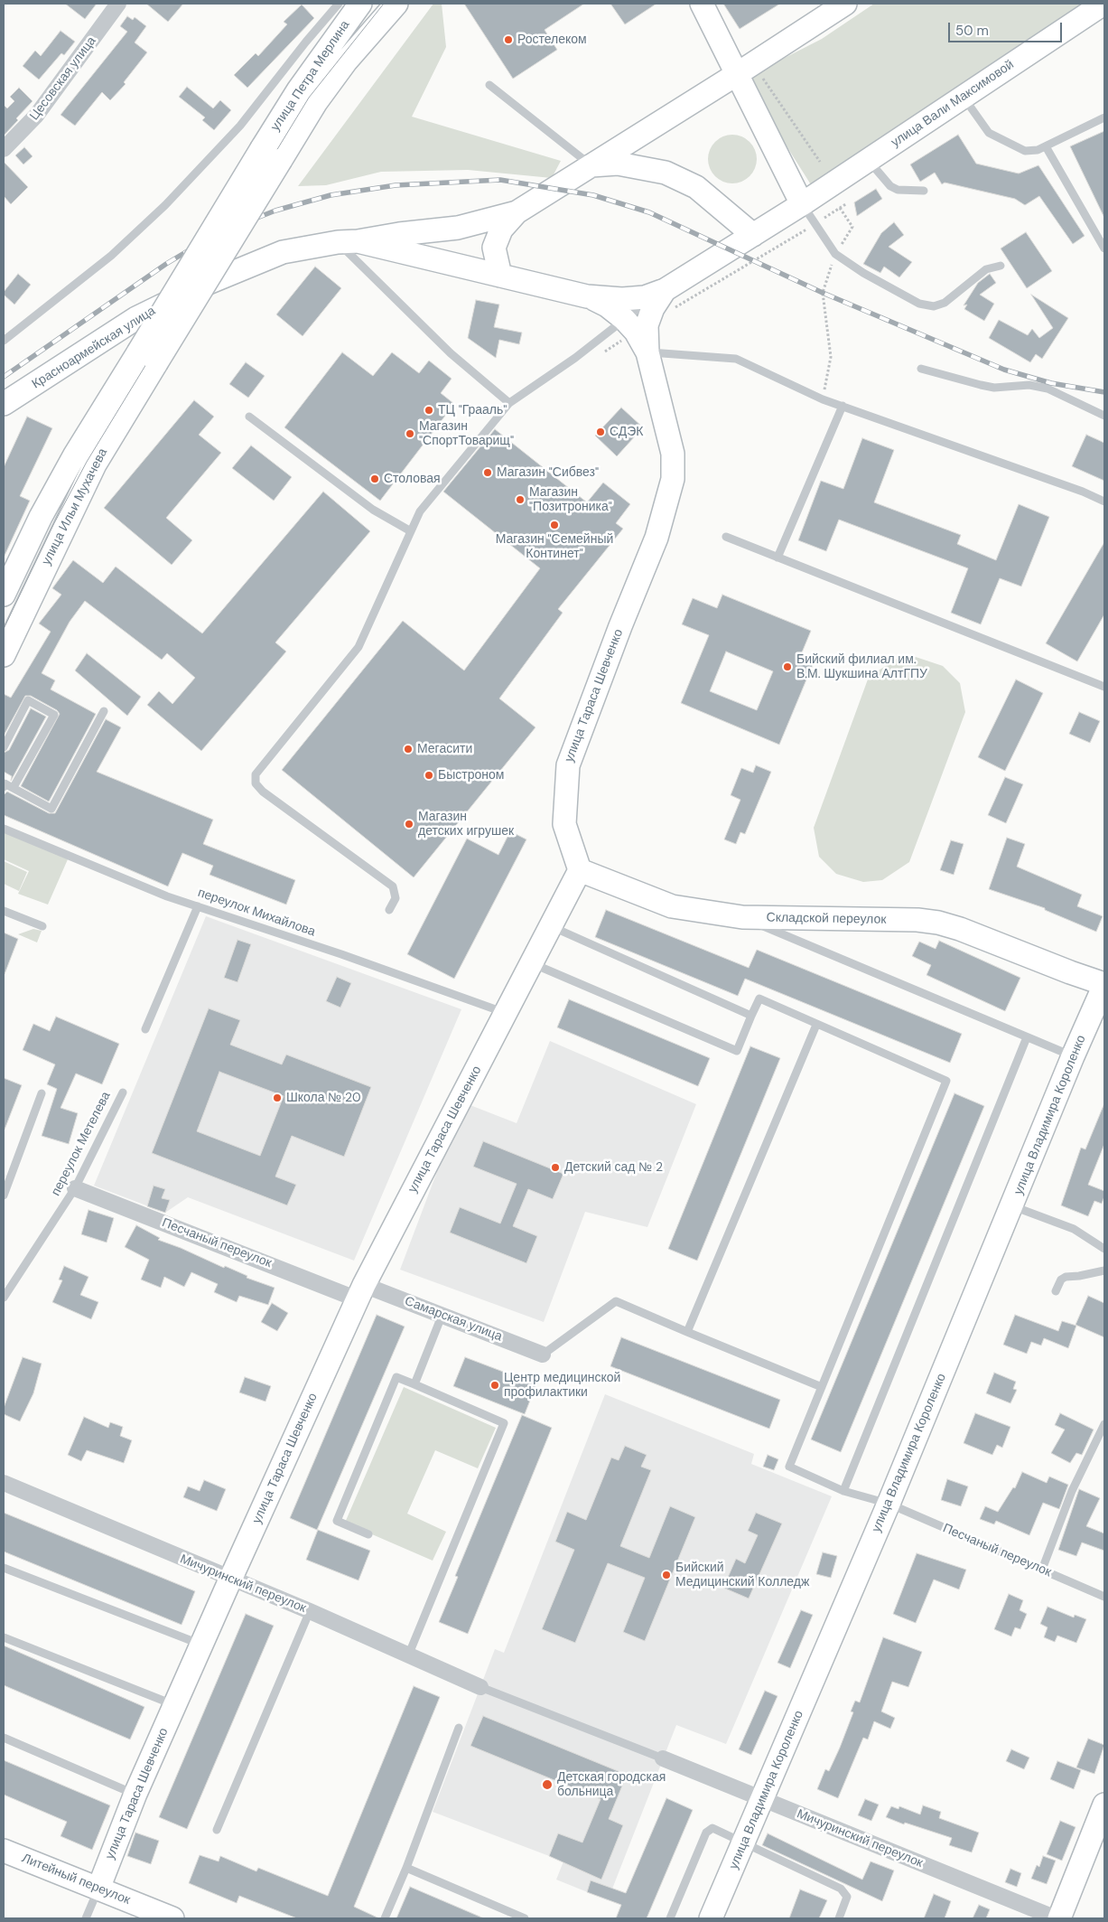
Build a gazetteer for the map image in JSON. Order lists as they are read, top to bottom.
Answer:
{
  "streets": {
    "main road": [
      "улица Петра Мерлина",
      "улица Вали Максимовой",
      "Красноармейская улица",
      "улица Ильи Мухачева",
      "улица Тараса Шевченко",
      "Складской переулок",
      "улица Владимира Короленко",
      "Литейный переулок"
    ],
    "street": [
      "Цесовская улица",
      "Песчаный переулок",
      "Самарская улица",
      "Мичуринский переулок"
    ],
    "lane": ["переулок Михайлова", "переулок Метелева"]
  },
  "crossings": [
    ["улица Вали Максимовой", "Красноармейская улица"],
    ["улица Вали Максимовой", "улица Тараса Шевченко"],
    ["улица Тараса Шевченко", "переулок Михайлова"],
    ["улица Тараса Шевченко", "Складской переулок"],
    ["улица Тараса Шевченко", "Песчаный переулок"],
    ["улица Тараса Шевченко", "Самарская улица"],
    ["улица Тараса Шевченко", "Мичуринский переулок"],
    ["улица Тараса Шевченко", "Литейный переулок"],
    ["Складской переулок", "улица Владимира Короленко"],
    ["улица Владимира Короленко", "Песчаный переулок"],
    ["улица Владимира Короленко", "Мичуринский переулок"],
    ["переулок Метелева", "Песчаный переулок"],
    ["Песчаный переулок", "Самарская улица"]
  ],
  "places": [
    "Ростелеком",
    "ТЦ \"Грааль\"",
    "СДЭК",
    "Магазин \"СпортТоварищ\"",
    "Магазин \"Сибвез\"",
    "Столовая",
    "Магазин \"Позитроника\"",
    "Магазин \"Семейный Континет\"",
    "Бийский филиал им. В.М. Шукшина АлтГПУ",
    "Мегасити",
    "Быстроном",
    "Магазин детских игрушек",
    "Школа № 20",
    "Детский сад № 2",
    "Центр медицинской профилактики",
    "Бийский Медицинский Колледж",
    "Детская городская больница"
  ],
  "scale_bar": "50 m"
}
